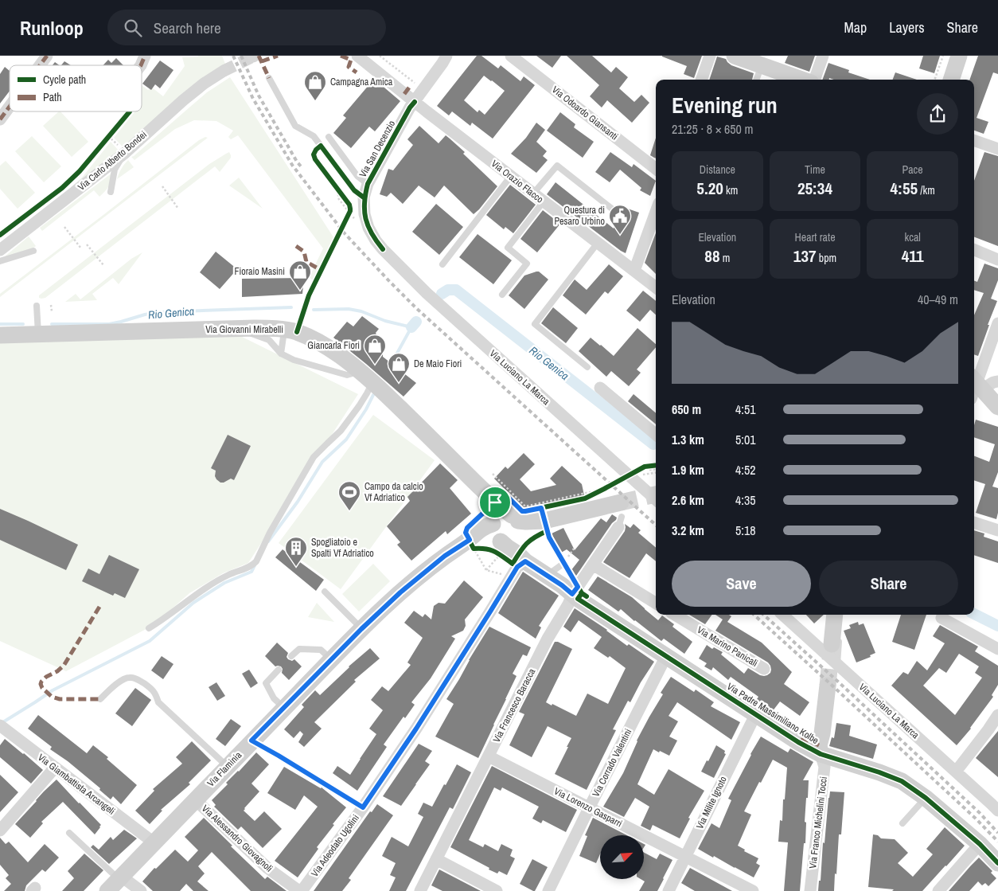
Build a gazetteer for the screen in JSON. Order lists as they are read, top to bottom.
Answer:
{
  "streets": {
    "street": [
      "Via Odoardo Giansanti",
      "Via San Decenzio",
      "Via Carlo Alberto Bondei",
      "Via Orazio Flacco",
      "Via Giovanni Mirabelli",
      "Via Luciano La Marca",
      "Via Marino Panicali",
      "Via Francesco Baracca",
      "Via Padre Massimiliano Kolbe",
      "Via Corrado Valentini",
      "Via Flaminia",
      "Via Giambattista Arcangeli",
      "Via Milite Ignoto",
      "Via Lorenzo Gasparri",
      "Via Franco Michelini Tocci",
      "Via Alessandro Giovagnoli",
      "Via Adeodato Ugolini"
    ]
  },
  "crossings": [
    ["Via San Decenzio", "Via Orazio Flacco"],
    ["Via San Decenzio", "Via Luciano La Marca"],
    ["Via Giovanni Mirabelli", "Via Padre Massimiliano Kolbe"],
    ["Via Giovanni Mirabelli", "Via Flaminia"],
    ["Via Francesco Baracca", "Via Padre Massimiliano Kolbe"],
    ["Via Francesco Baracca", "Via Lorenzo Gasparri"],
    ["Via Padre Massimiliano Kolbe", "Via Corrado Valentini"],
    ["Via Padre Massimiliano Kolbe", "Via Flaminia"],
    ["Via Padre Massimiliano Kolbe", "Via Milite Ignoto"],
    ["Via Padre Massimiliano Kolbe", "Via Franco Michelini Tocci"],
    ["Via Padre Massimiliano Kolbe", "Via Adeodato Ugolini"],
    ["Via Corrado Valentini", "Via Lorenzo Gasparri"],
    ["Via Flaminia", "Via Giambattista Arcangeli"],
    ["Via Flaminia", "Via Alessandro Giovagnoli"],
    ["Via Milite Ignoto", "Via Lorenzo Gasparri"],
    ["Via Alessandro Giovagnoli", "Via Adeodato Ugolini"]
  ],
  "water": ["Rio Genica"],
  "places": {
    "shop": [
      "Campagna Amica",
      "Fioraio Masini",
      "Giancarla Fiori",
      "De Maio Fiori"
    ],
    "public building": ["Questura di Pesaro Urbino"],
    "sports": ["Campo da calcio Vf Adriatico"],
    "building": ["Spogliatoio e Spalti Vf Adriatico"]
  },
  "legend": ["Cycle path", "Path"],
  "north": "top right",
  "page": {
    "header": "Runloop",
    "search": "Search here",
    "nav": ["Map", "Layers", "Share"],
    "heading": ["Evening run", "21:25 · 8 × 650 m"],
    "stats": [
      ["Distance", "5.20 km"],
      ["Time", "25:34"],
      ["Pace", "4:55 /km"],
      ["Elevation", "88 m"],
      ["Heart rate", "137 bpm"],
      ["kcal", "411"]
    ],
    "chart": ["Elevation", "40–49 m"],
    "list": [
      {
        "name": "650 m",
        "note": "4:51"
      },
      {
        "name": "1.3 km",
        "note": "5:01"
      },
      {
        "name": "1.9 km",
        "note": "4:52"
      },
      {
        "name": "2.6 km",
        "note": "4:35"
      },
      {
        "name": "3.2 km",
        "note": "5:18"
      }
    ],
    "buttons": ["Save", "Share"]
  }
}
